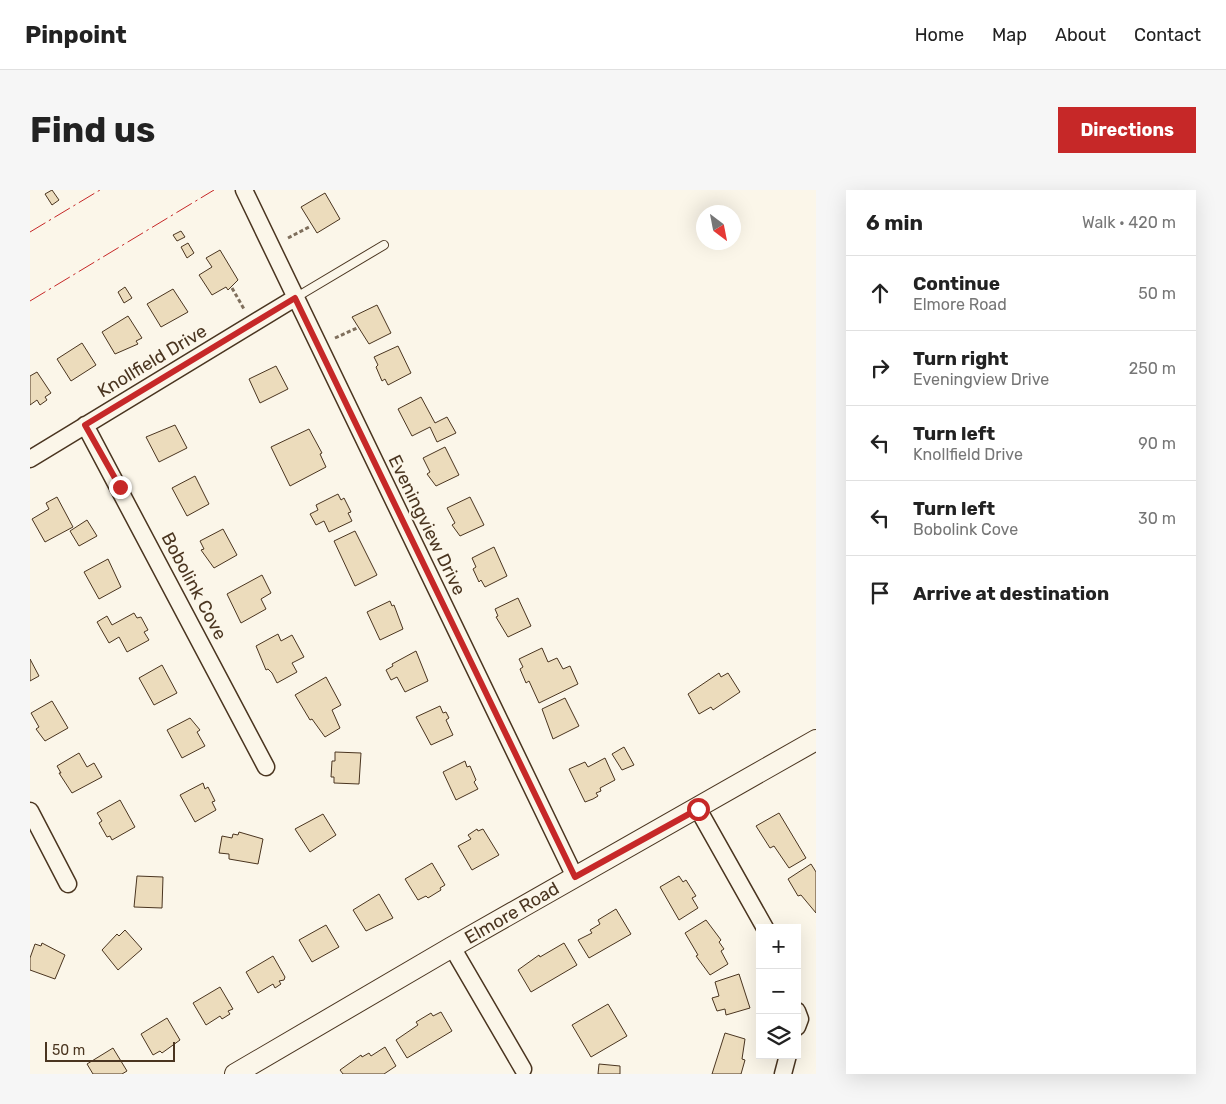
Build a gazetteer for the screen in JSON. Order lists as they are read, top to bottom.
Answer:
{
  "streets": {
    "street": [
      "Knollfield Drive",
      "Eveningview Drive",
      "Bobolink Cove",
      "Elmore Road"
    ]
  },
  "crossings": [
    ["Knollfield Drive", "Eveningview Drive"],
    ["Knollfield Drive", "Bobolink Cove"],
    ["Eveningview Drive", "Elmore Road"]
  ],
  "scale_bar": "50 m",
  "north": "bottom right",
  "page": {
    "header": "Pinpoint",
    "nav": [
      "Home",
      "Map",
      "About",
      "Contact"
    ],
    "buttons": "Directions",
    "title": "Find us",
    "heading": ["6 min", "Walk · 420 m"],
    "list": [
      ["Continue", "Elmore Road", "50 m"],
      ["Turn right", "Eveningview Drive", "250 m"],
      ["Turn left", "Knollfield Drive", "90 m"],
      ["Turn left", "Bobolink Cove", "30 m"],
      "Arrive at destination"
    ],
    "map_buttons": ["+", "−"],
    "scale": "50 m"
  }
}
